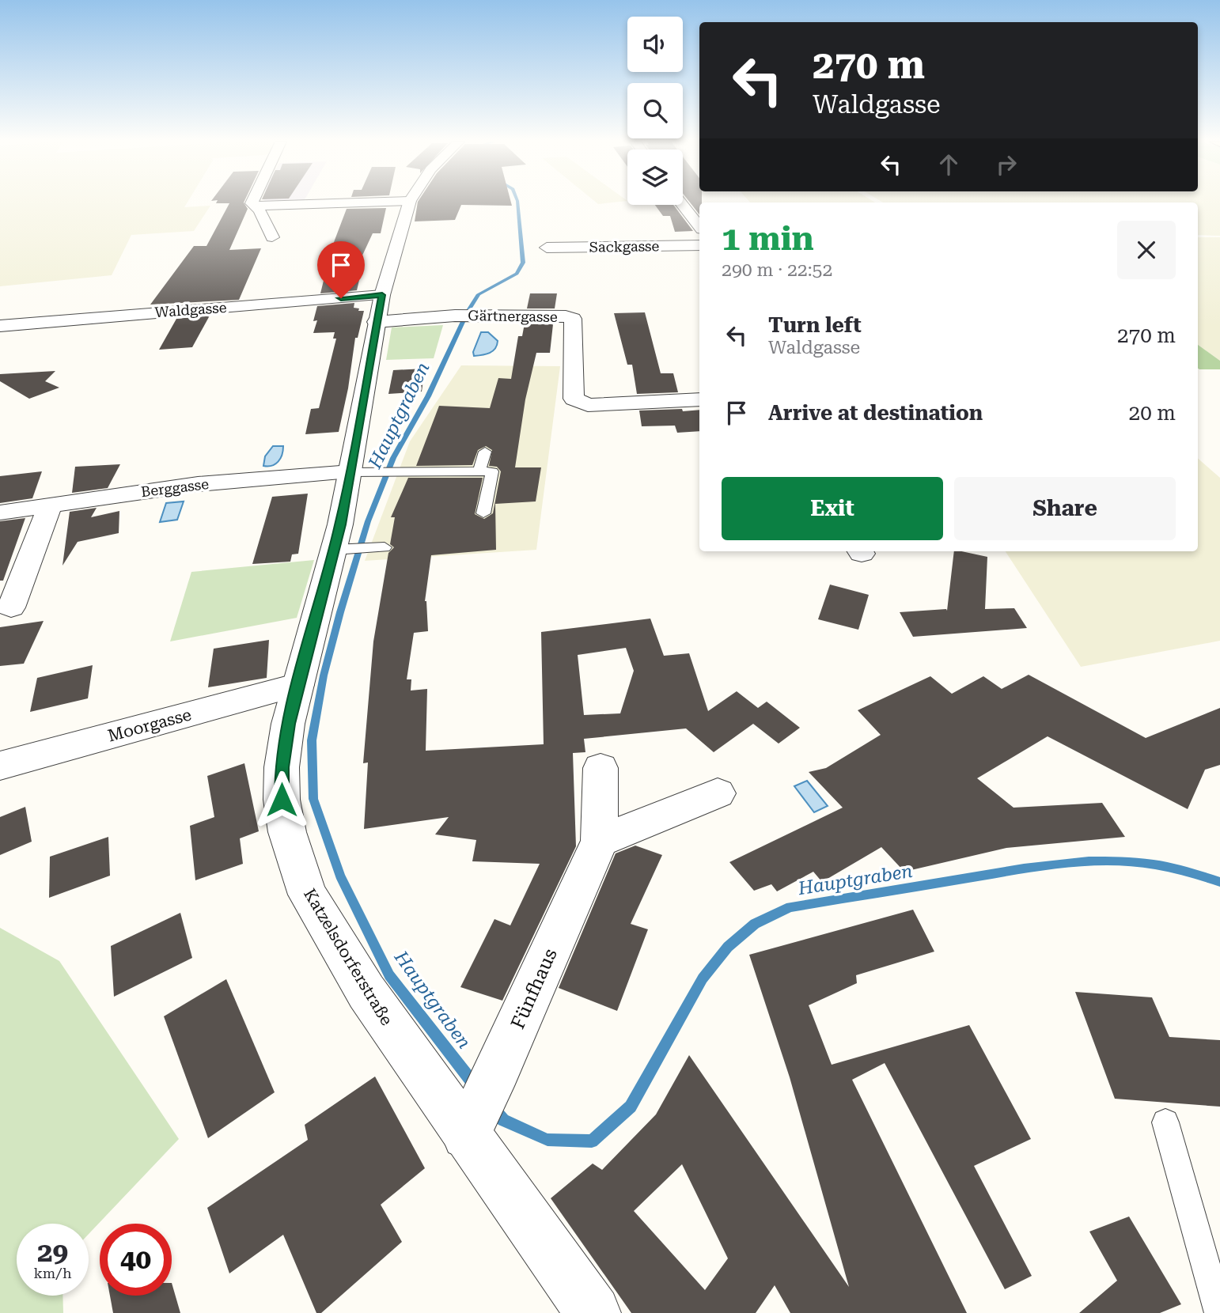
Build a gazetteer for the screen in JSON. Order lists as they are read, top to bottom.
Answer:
{
  "streets": {
    "street": [
      "Sackgasse",
      "Waldgasse",
      "Gärtnergasse",
      "Berggasse",
      "Moorgasse",
      "Katzelsdorferstraße",
      "Fünfhaus"
    ]
  },
  "crossings": [
    ["Waldgasse", "Gärtnergasse"],
    ["Waldgasse", "Katzelsdorferstraße"],
    ["Gärtnergasse", "Katzelsdorferstraße"],
    ["Berggasse", "Katzelsdorferstraße"],
    ["Moorgasse", "Katzelsdorferstraße"],
    ["Katzelsdorferstraße", "Fünfhaus"]
  ],
  "water": ["Hauptgraben"],
  "page": {
    "turn": ["270 m", "Waldgasse"],
    "heading": ["1 min", "290 m · 22:52"],
    "list": [
      {
        "name": "Turn left",
        "note": "Waldgasse",
        "value": "270 m"
      },
      {
        "name": "Arrive at destination",
        "value": "20 m"
      }
    ],
    "buttons": ["Exit", "Share"],
    "speed": "29 km/h",
    "limit": "40"
  }
}
